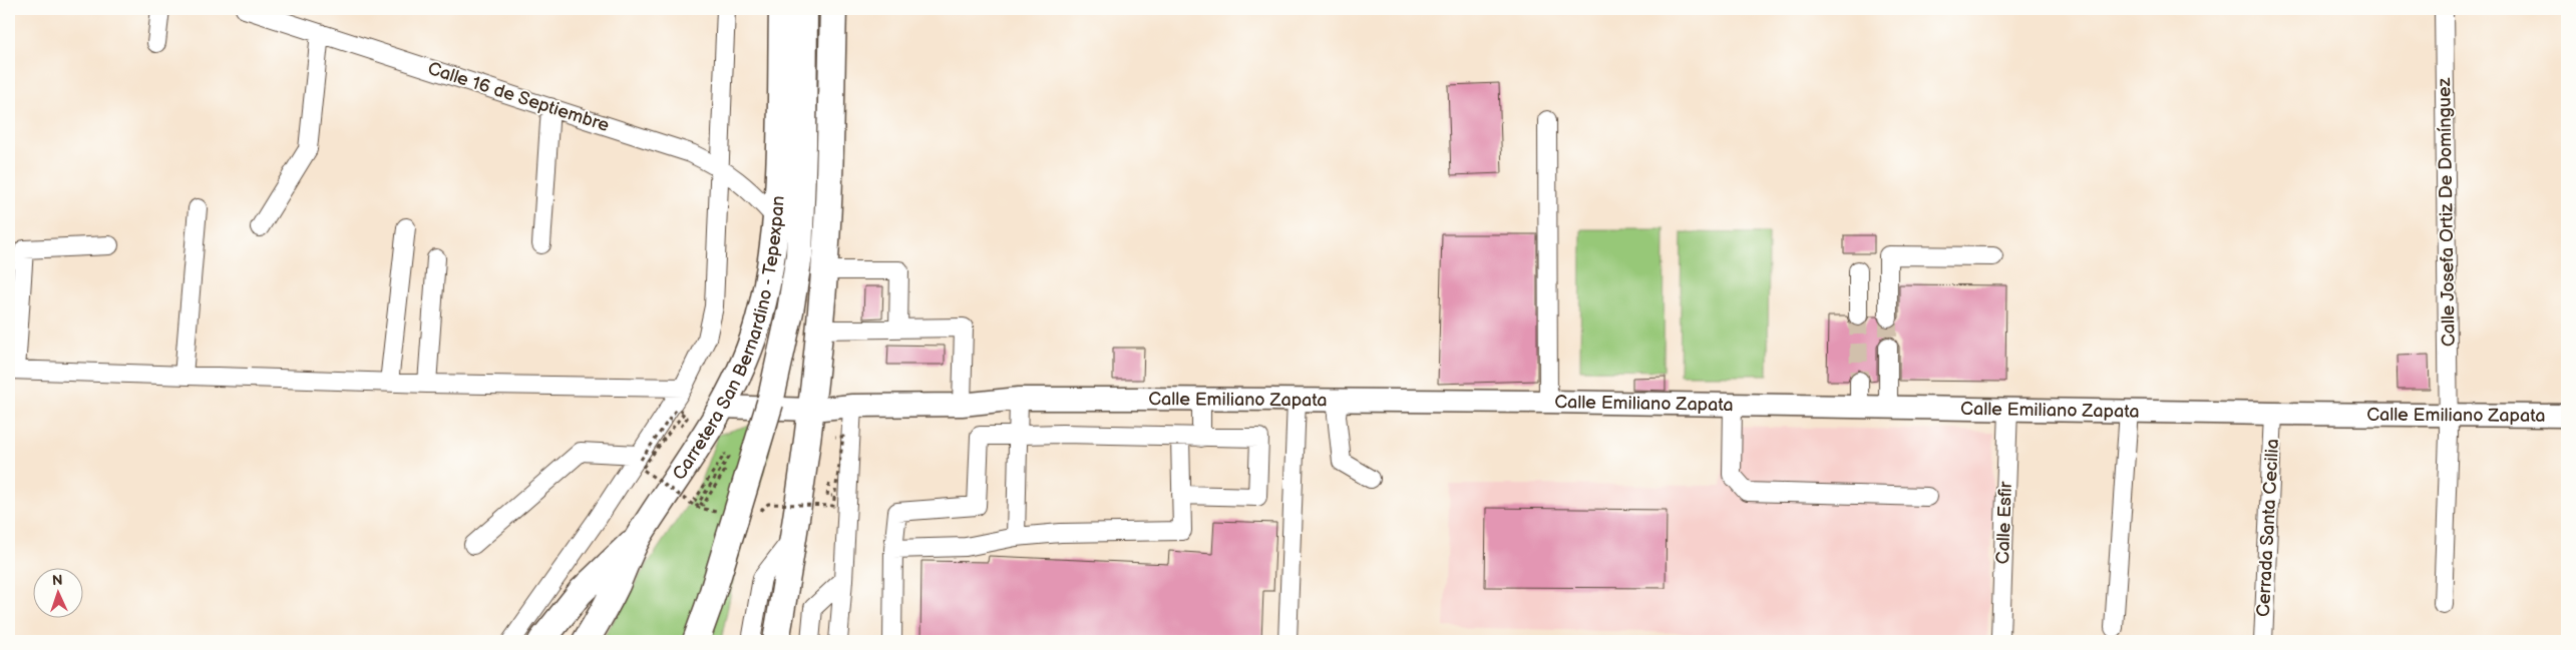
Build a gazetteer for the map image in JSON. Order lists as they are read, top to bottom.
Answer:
{
  "streets": {
    "highway": ["Carretera San Bernardino - Tepexpan"],
    "main road": ["Calle Emiliano Zapata"],
    "street": [
      "Calle 16 de Septiembre",
      "Calle Josefa Ortiz De Domínguez",
      "Calle Esfir",
      "Cerrada Santa Cecilia"
    ]
  },
  "crossings": [
    ["Calle 16 de Septiembre", "Carretera San Bernardino - Tepexpan"],
    ["Calle Josefa Ortiz De Domínguez", "Calle Emiliano Zapata"],
    ["Carretera San Bernardino - Tepexpan", "Calle Emiliano Zapata"],
    ["Calle Emiliano Zapata", "Calle Esfir"],
    ["Calle Emiliano Zapata", "Cerrada Santa Cecilia"]
  ],
  "north": "top"
}
